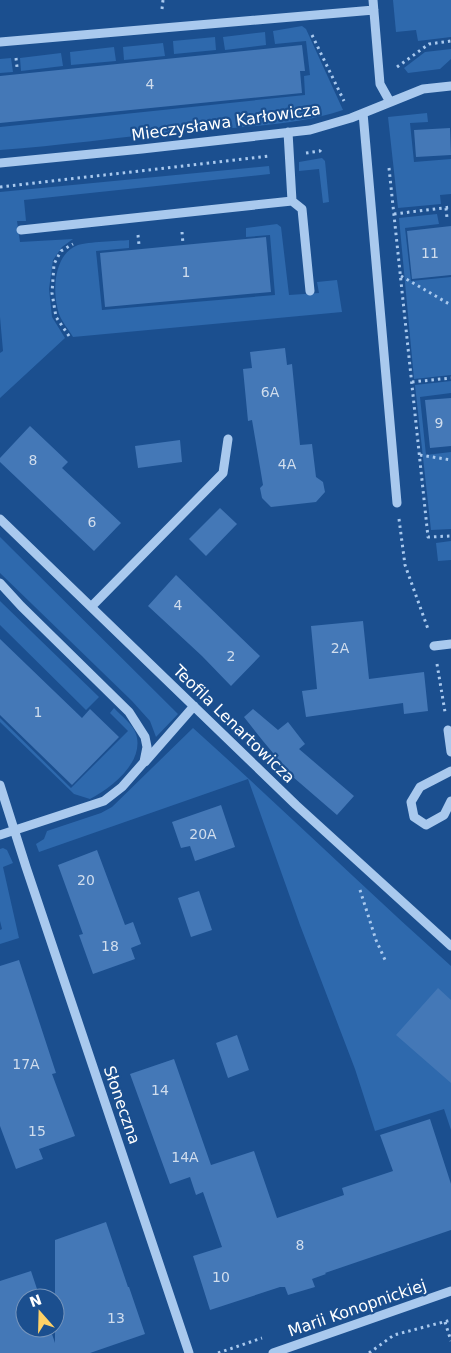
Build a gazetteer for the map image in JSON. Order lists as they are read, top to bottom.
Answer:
{
  "streets": {
    "street": [
      "Mieczysława Karłowicza",
      "Teofila Lenartowicza",
      "Słoneczna",
      "Marii Konopnickiej"
    ]
  },
  "house_numbers": [
    "4",
    "11",
    "1",
    "6A",
    "9",
    "8",
    "4A",
    "6",
    "4",
    "2A",
    "2",
    "1",
    "20A",
    "20",
    "18",
    "17A",
    "14",
    "15",
    "14A",
    "8",
    "10",
    "13"
  ],
  "north": "top"
}
